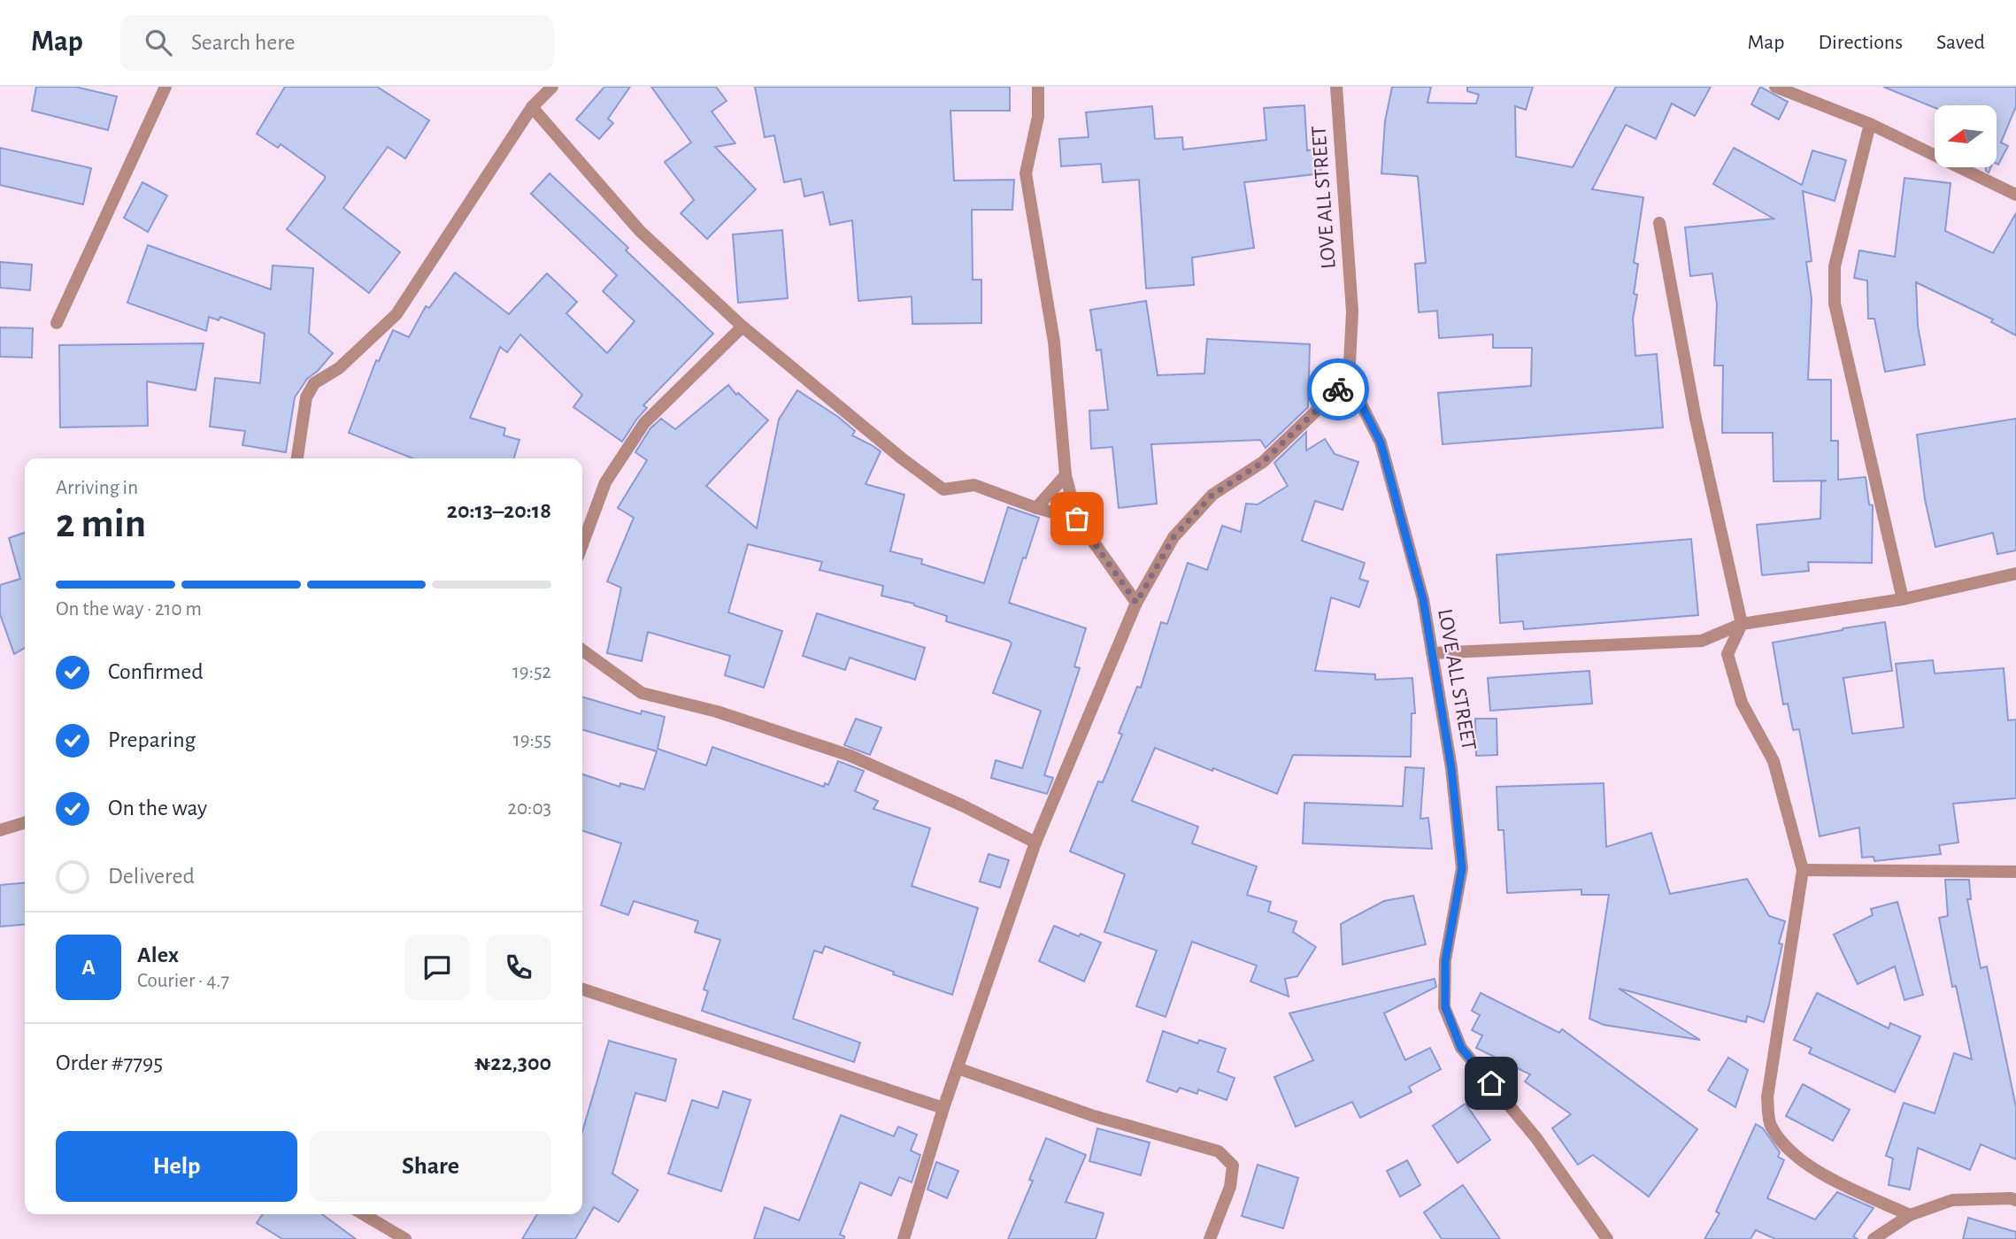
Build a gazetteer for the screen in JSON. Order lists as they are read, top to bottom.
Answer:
{
  "streets": {
    "street": ["LOVE ALL STREET"]
  },
  "north": "left",
  "page": {
    "header": "Map",
    "search": "Search here",
    "nav": ["Map", "Directions", "Saved"],
    "heading": ["2 min", "Arriving in", "20:13–20:18"],
    "panel": [
      "Alex",
      "Courier · 4.7",
      "Order #7795",
      "₦22,300"
    ],
    "bar": "On the way · 210 m",
    "list": [
      ["Confirmed", "19:52"],
      ["Preparing", "19:55"],
      ["On the way", "20:03"],
      "Delivered"
    ],
    "round": "A",
    "buttons": ["Help", "Share"]
  }
}
